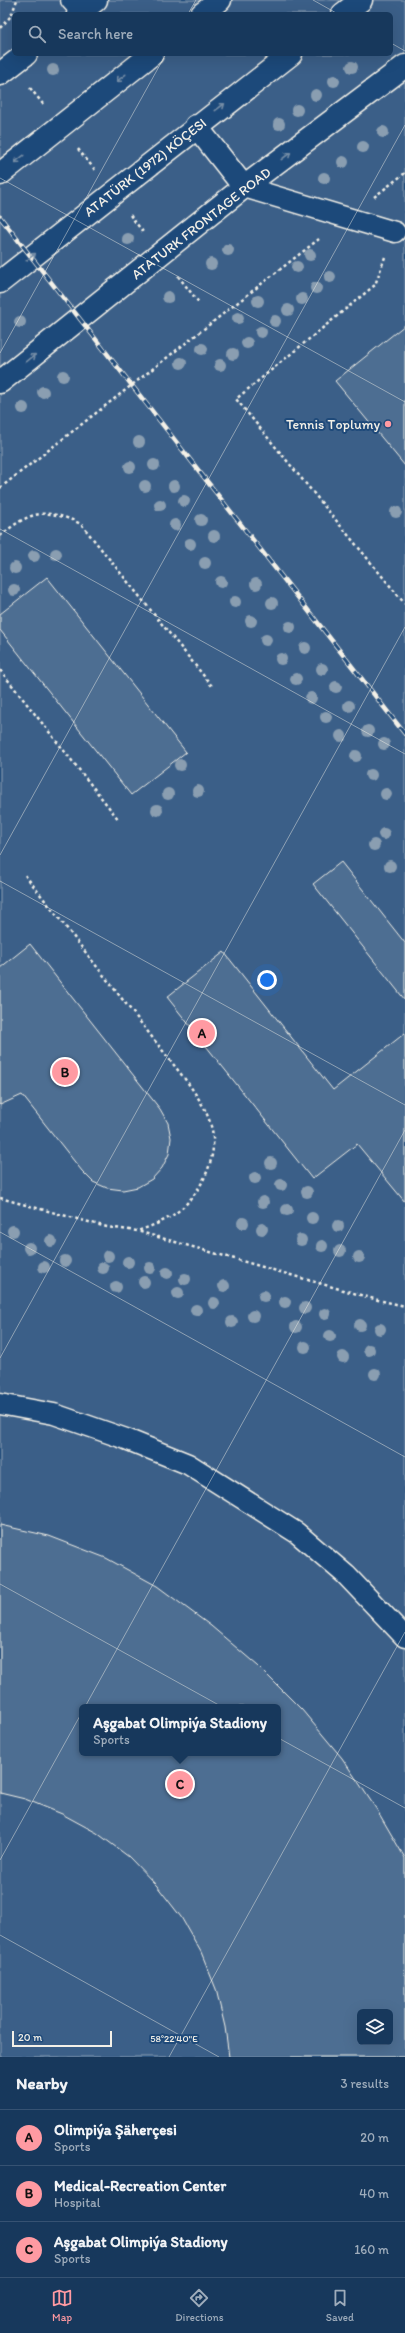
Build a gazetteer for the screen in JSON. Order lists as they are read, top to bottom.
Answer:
{
  "streets": {
    "main road": ["ATATÜRK (1972) KÖÇESI", "ATATURK FRONTAGE ROAD"]
  },
  "places": ["Tennis Toplumy"],
  "scale_bar": "20 m",
  "page": {
    "search": "Search here",
    "pins": ["A", "B", "C"],
    "popup": ["Aşgabat Olimpiýa Stadiony", "Sports"],
    "scale": "20 m",
    "heading": ["Nearby", "3 results"],
    "list": [
      {
        "mark": "A",
        "name": "Olimpiýa Şäherçesi",
        "note": "Sports",
        "value": "20 m"
      },
      {
        "mark": "B",
        "name": "Medical-Recreation Center",
        "note": "Hospital",
        "value": "40 m"
      },
      {
        "mark": "C",
        "name": "Aşgabat Olimpiýa Stadiony",
        "note": "Sports",
        "value": "160 m"
      }
    ],
    "nav": ["Map", "Directions", "Saved"]
  },
  "coordinates": ["58°22'40\"E"]
}
